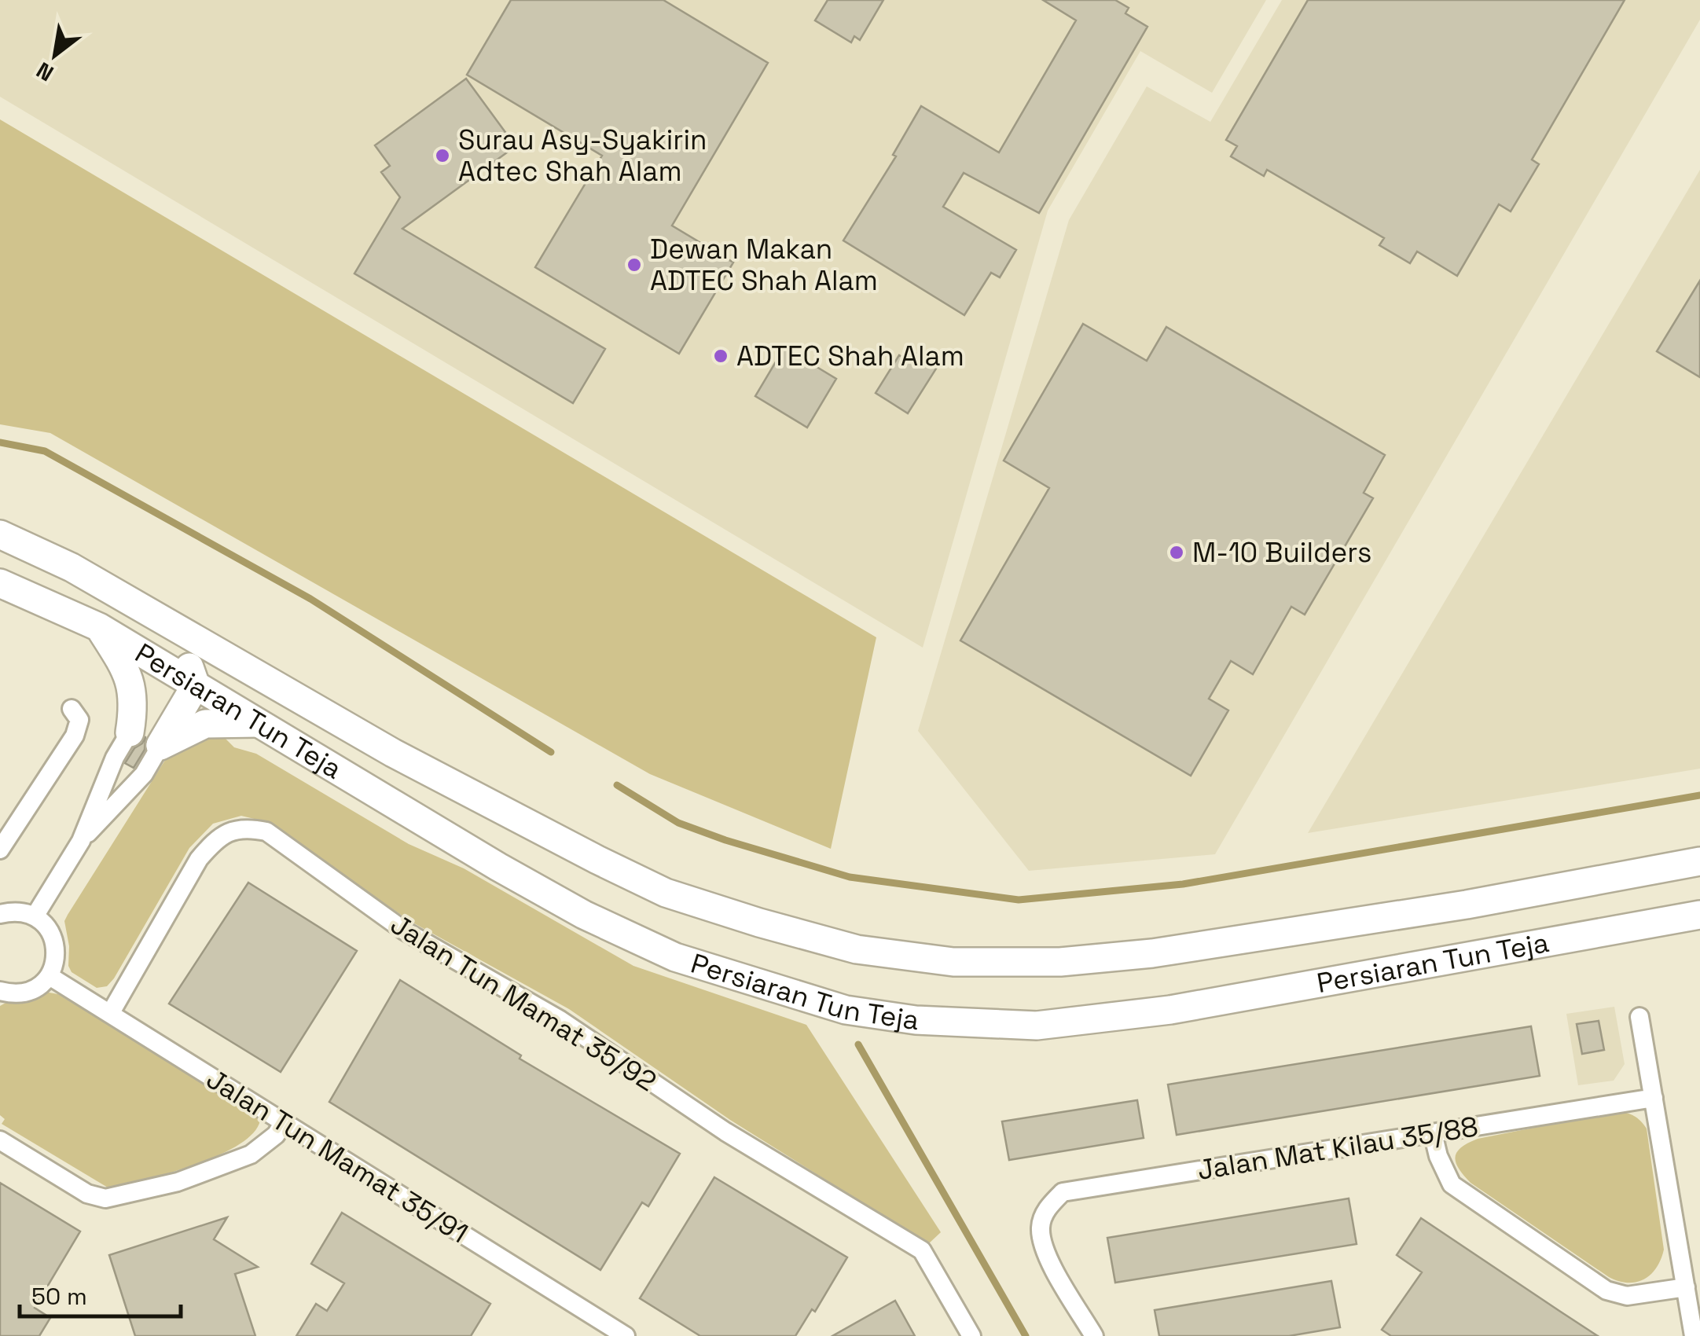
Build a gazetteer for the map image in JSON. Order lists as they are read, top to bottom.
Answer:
{
  "streets": {
    "main road": ["Persiaran Tun Teja"],
    "street": ["Jalan Tun Mamat 35/92", "Jalan Mat Kilau 35/88", "Jalan Tun Mamat 35/91"]
  },
  "crossings": [
    ["Jalan Tun Mamat 35/92", "Jalan Tun Mamat 35/91"]
  ],
  "places": [
    "Surau Asy-Syakirin Adtec Shah Alam",
    "Dewan Makan ADTEC Shah Alam",
    "ADTEC Shah Alam",
    "M-10 Builders"
  ],
  "scale_bar": "50 m",
  "north": "bottom left"
}
